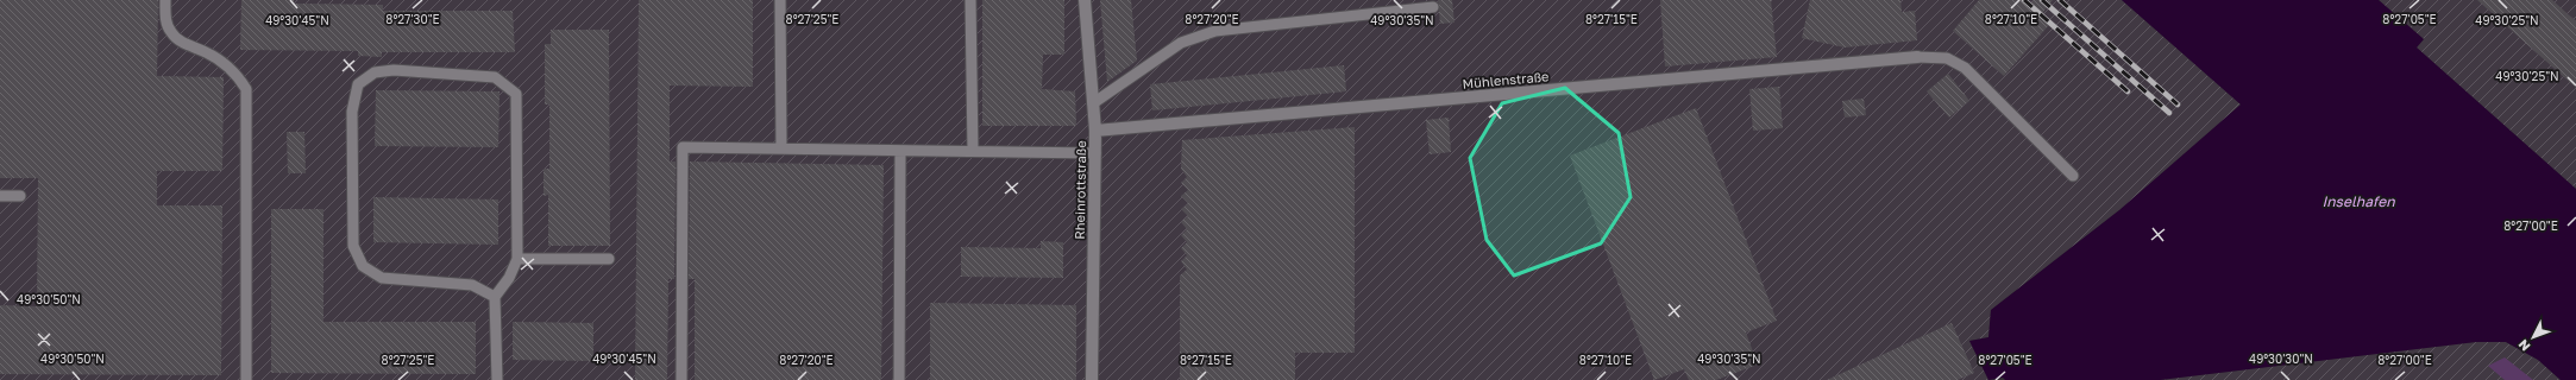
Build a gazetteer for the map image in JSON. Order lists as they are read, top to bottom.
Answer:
{
  "streets": {
    "street": ["Mühlenstraße", "Rheinrottstraße"]
  },
  "crossings": [
    ["Mühlenstraße", "Rheinrottstraße"]
  ],
  "water": ["Inselhafen"],
  "north": "bottom left",
  "coordinates": [
    "8°27'30\"E",
    "8°27'25\"E",
    "8°27'20\"E",
    "8°27'15\"E",
    "8°27'10\"E",
    "8°27'05\"E",
    "49°30'45\"N",
    "49°30'35\"N",
    "49°30'25\"N",
    "8°27'00\"E",
    "49°30'50\"N",
    "49°30'30\"N"
  ]
}
